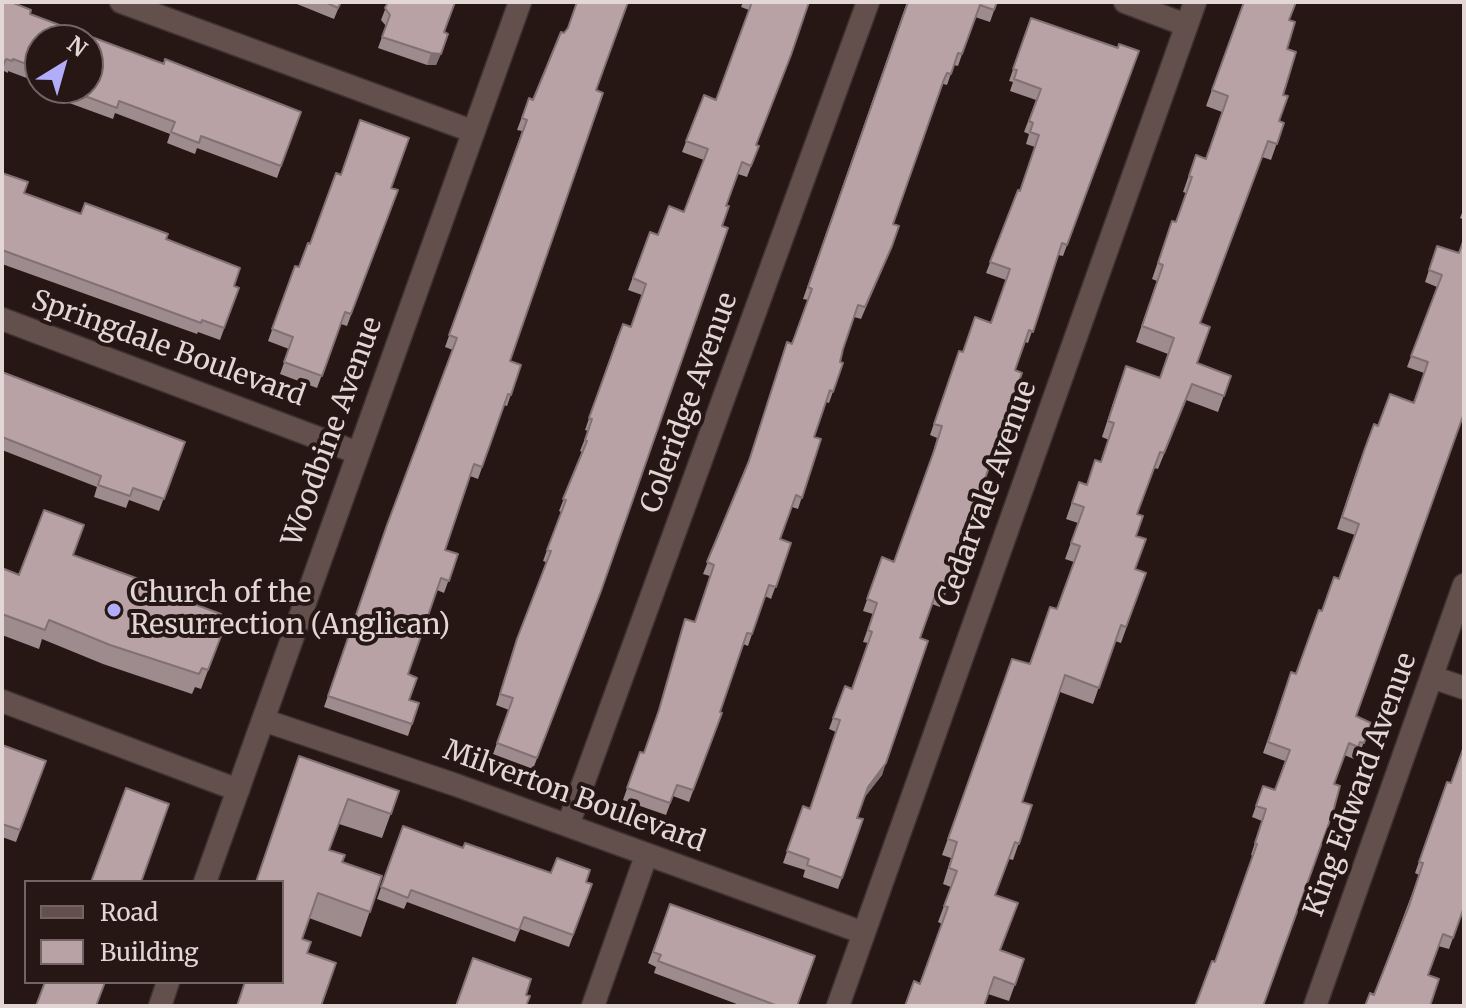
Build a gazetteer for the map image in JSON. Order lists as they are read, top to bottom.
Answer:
{
  "streets": {
    "street": [
      "Springdale Boulevard",
      "Coleridge Avenue",
      "Woodbine Avenue",
      "Cedarvale Avenue",
      "King Edward Avenue",
      "Milverton Boulevard"
    ]
  },
  "crossings": [
    ["Springdale Boulevard", "Woodbine Avenue"],
    ["Coleridge Avenue", "Milverton Boulevard"],
    ["Woodbine Avenue", "Milverton Boulevard"],
    ["Cedarvale Avenue", "Milverton Boulevard"]
  ],
  "places": ["Church of the Resurrection (Anglican)"],
  "legend": ["Road", "Building"],
  "north": "top right"
}
